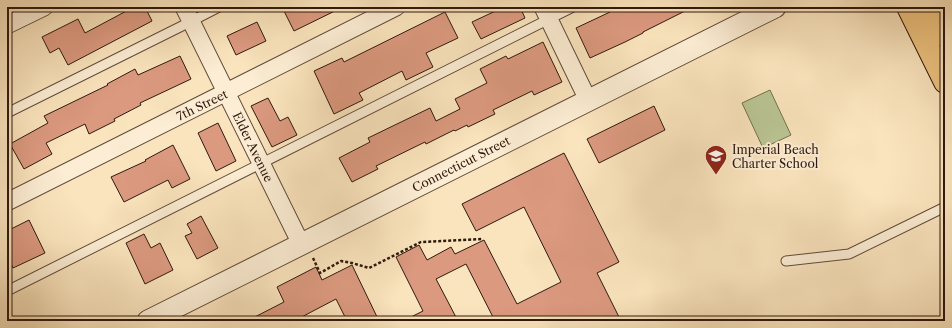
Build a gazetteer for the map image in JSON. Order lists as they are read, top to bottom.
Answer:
{
  "streets": {
    "street": ["7th Street", "Elder Avenue", "Connecticut Street"]
  },
  "crossings": [
    ["7th Street", "Elder Avenue"],
    ["Elder Avenue", "Connecticut Street"]
  ],
  "places": {
    "school or university": ["Imperial Beach Charter School"]
  }
}
